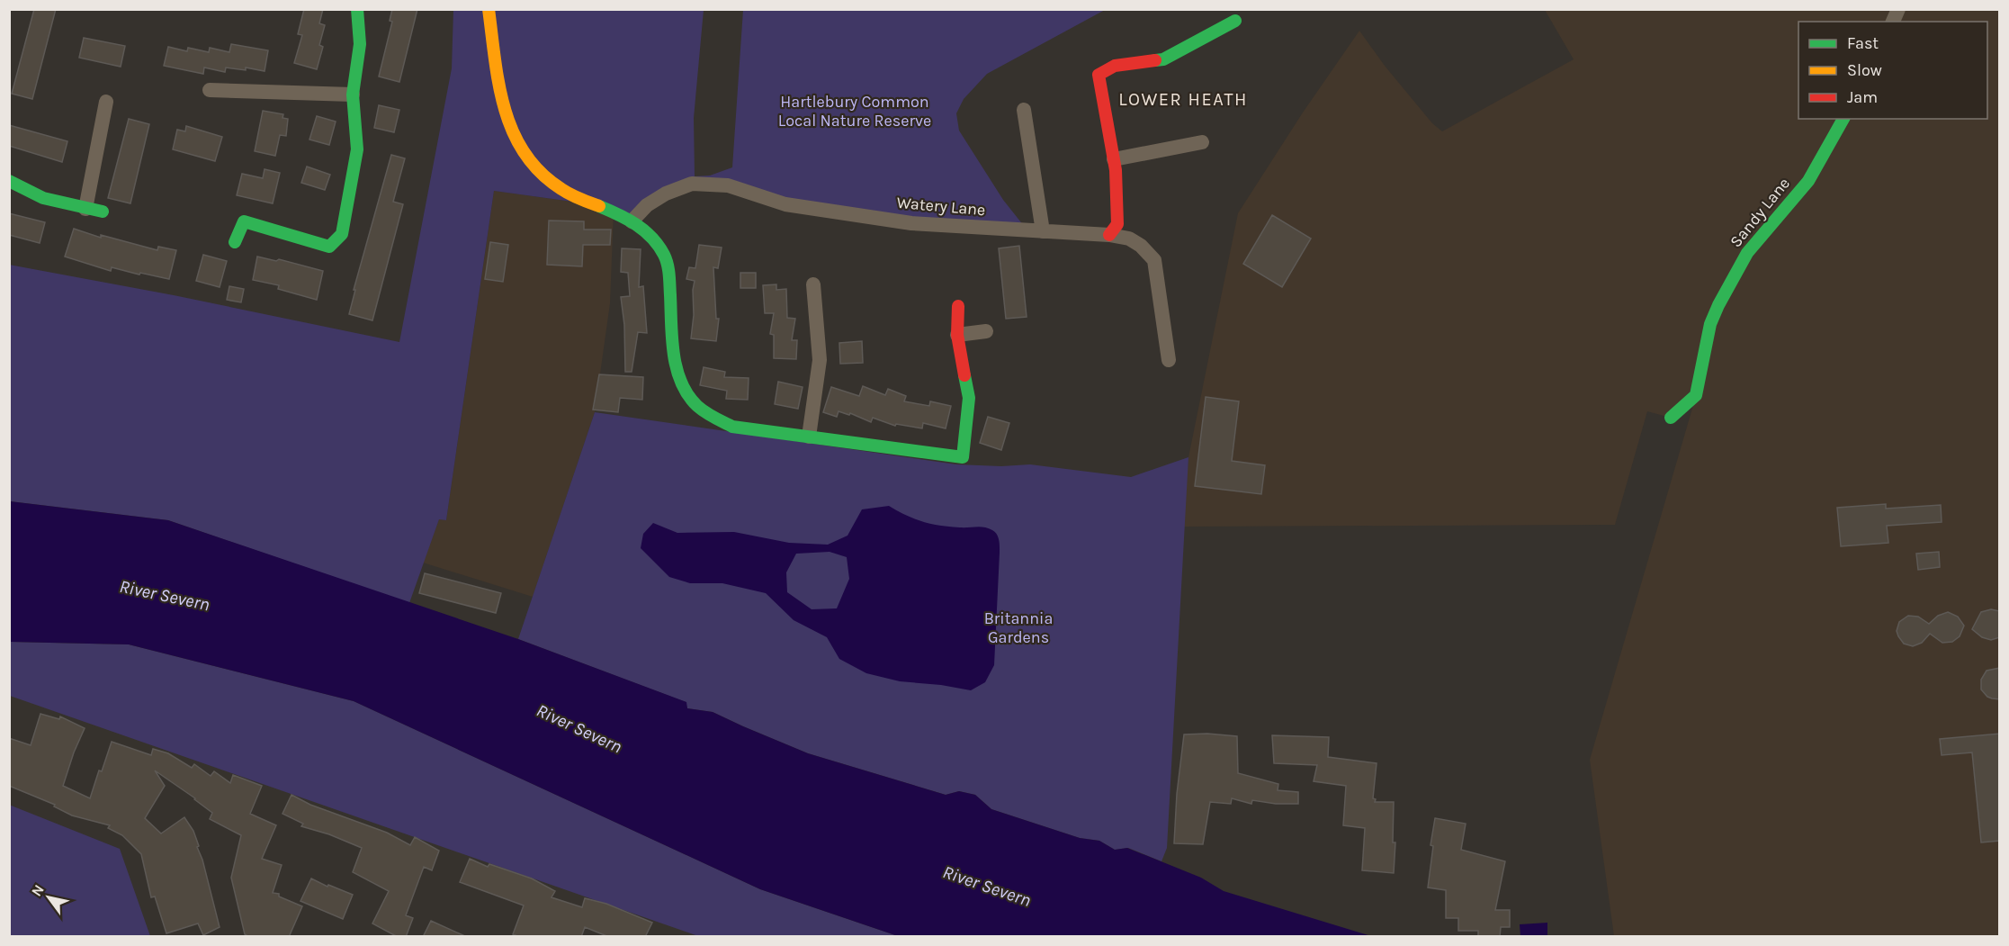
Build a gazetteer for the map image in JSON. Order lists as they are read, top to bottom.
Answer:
{
  "streets": {
    "street": ["Watery Lane", "Sandy Lane"]
  },
  "districts": ["LOWER HEATH"],
  "water": ["River Severn"],
  "parks": ["Hartlebury Common Local Nature Reserve", "Britannia Gardens"],
  "legend": ["Fast", "Slow", "Jam"],
  "north": "top left"
}
